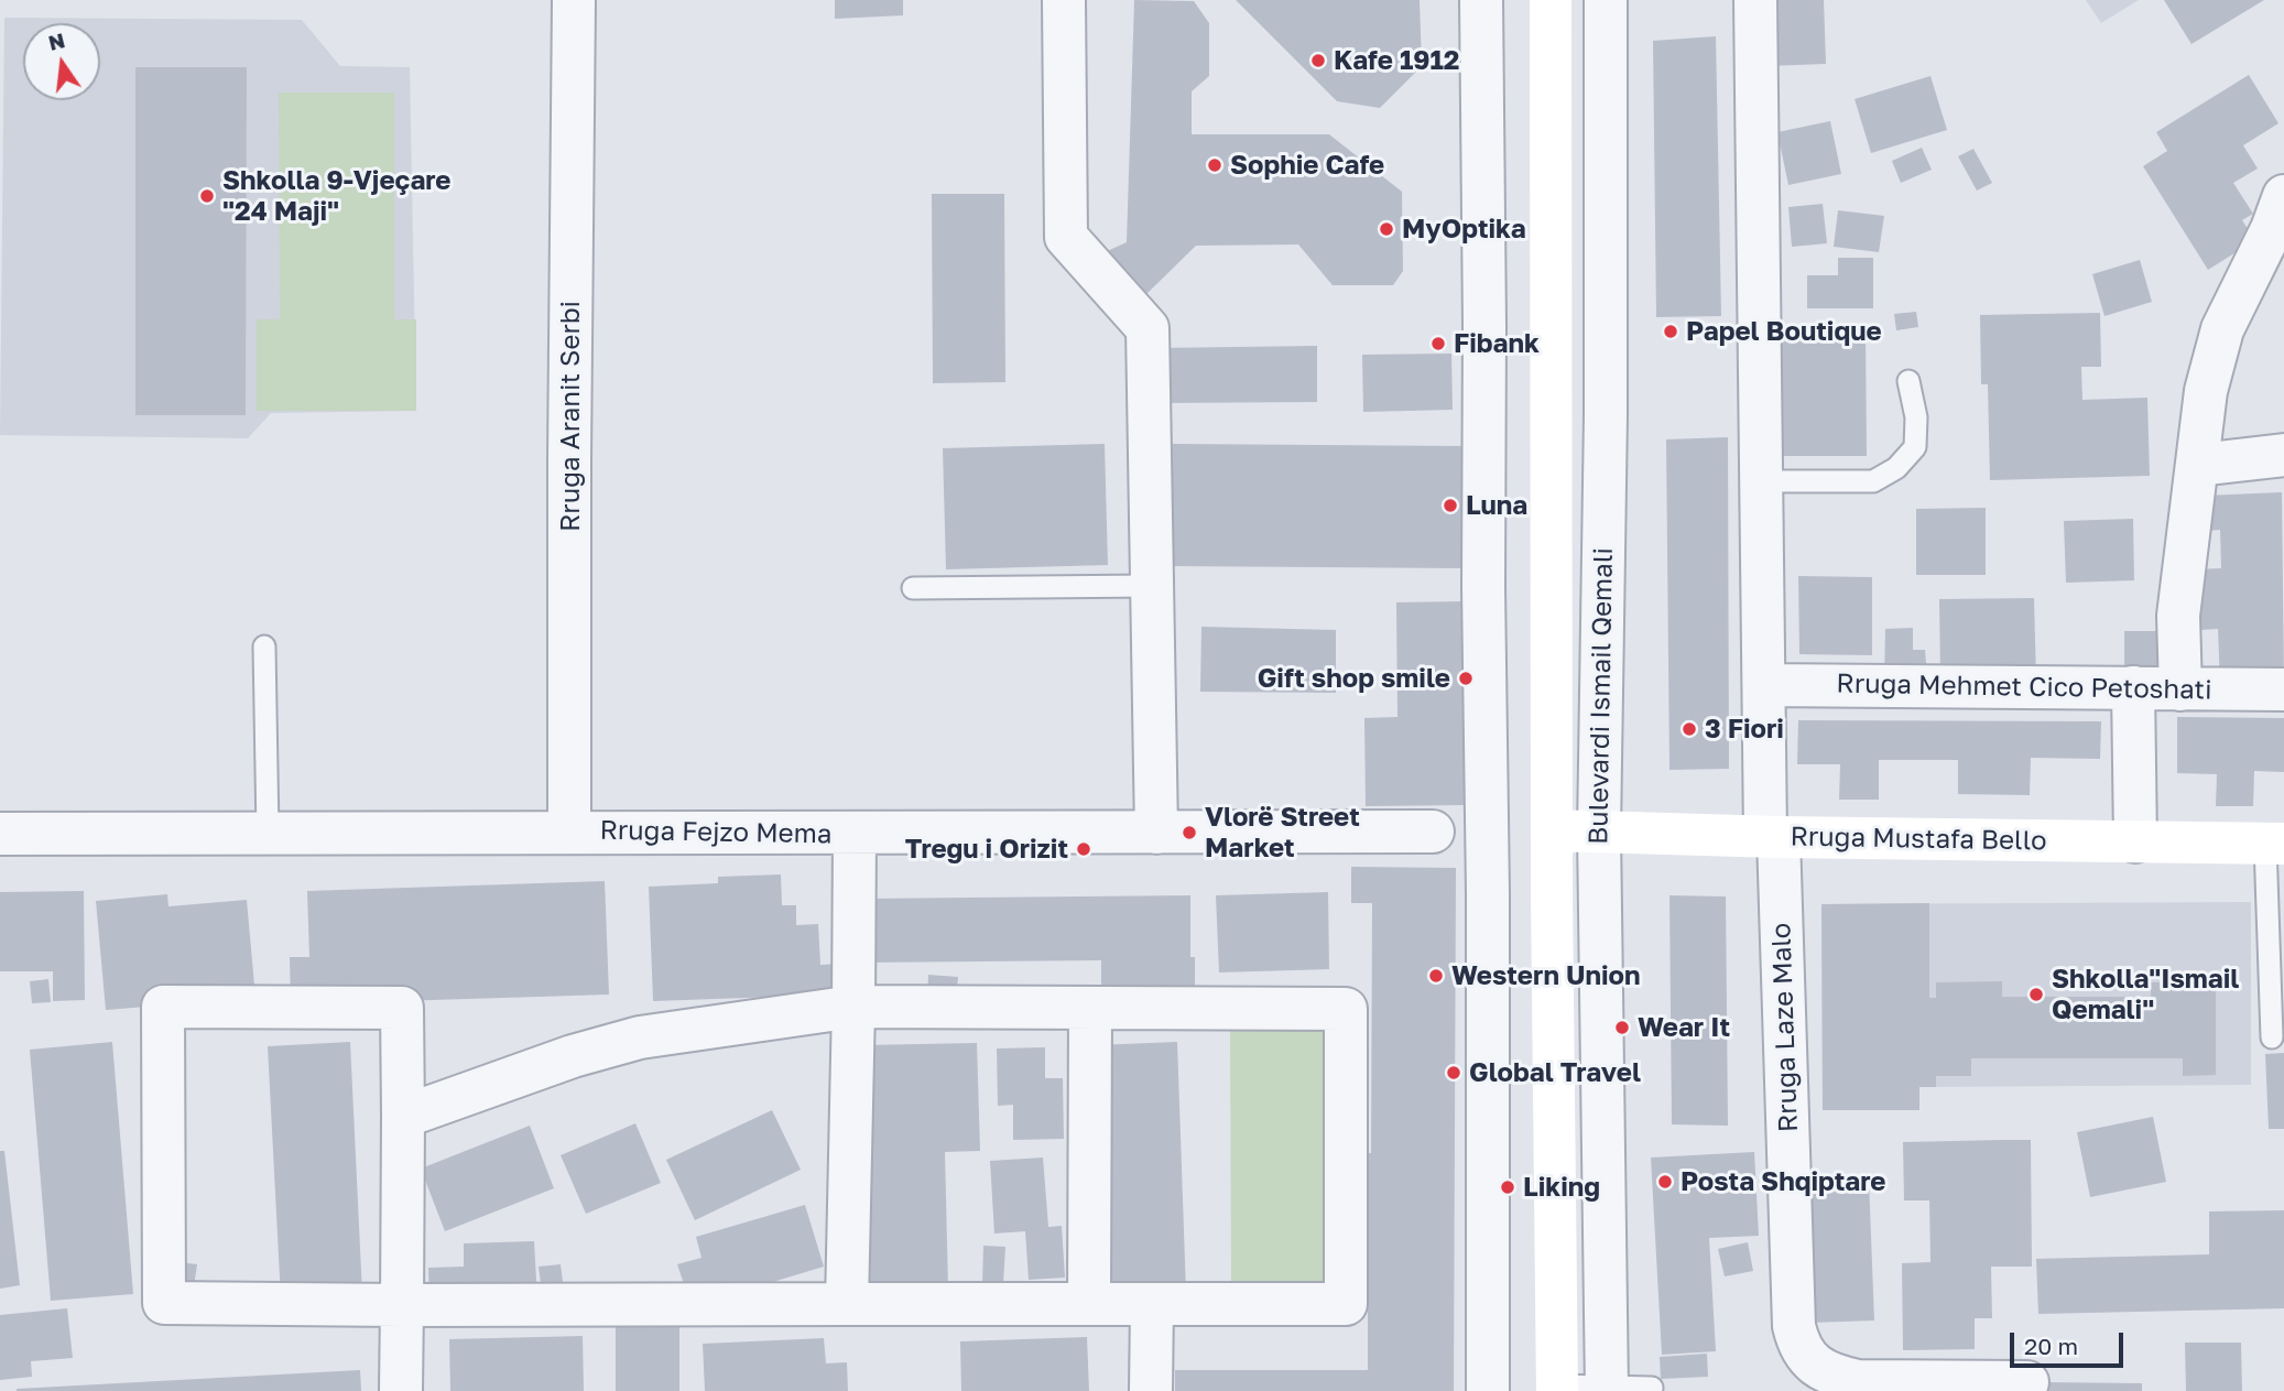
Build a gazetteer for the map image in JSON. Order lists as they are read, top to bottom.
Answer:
{
  "streets": {
    "main road": ["Bulevardi Ismail Qemali", "Rruga Mustafa Bello"],
    "street": [
      "Rruga Aranit Serbi",
      "Rruga Mehmet Cico Petoshati",
      "Rruga Fejzo Mema",
      "Rruga Laze Malo"
    ]
  },
  "crossings": [
    ["Rruga Aranit Serbi", "Rruga Fejzo Mema"],
    ["Rruga Mehmet Cico Petoshati", "Rruga Laze Malo"],
    ["Bulevardi Ismail Qemali", "Rruga Mustafa Bello"],
    ["Rruga Mustafa Bello", "Rruga Laze Malo"]
  ],
  "places": [
    "Kafe 1912",
    "Sophie Cafe",
    "Shkolla 9-Vjeçare \"24 Maji\"",
    "MyOptika",
    "Papel Boutique",
    "Fibank",
    "Luna",
    "Gift shop smile",
    "3 Fiori",
    "Vlorë Street Market",
    "Tregu i Orizit",
    "Western Union",
    "Shkolla\"Ismail Qemali\"",
    "Wear It",
    "Global Travel",
    "Posta Shqiptare",
    "Liking"
  ],
  "scale_bar": "20 m",
  "north": "top"
}
